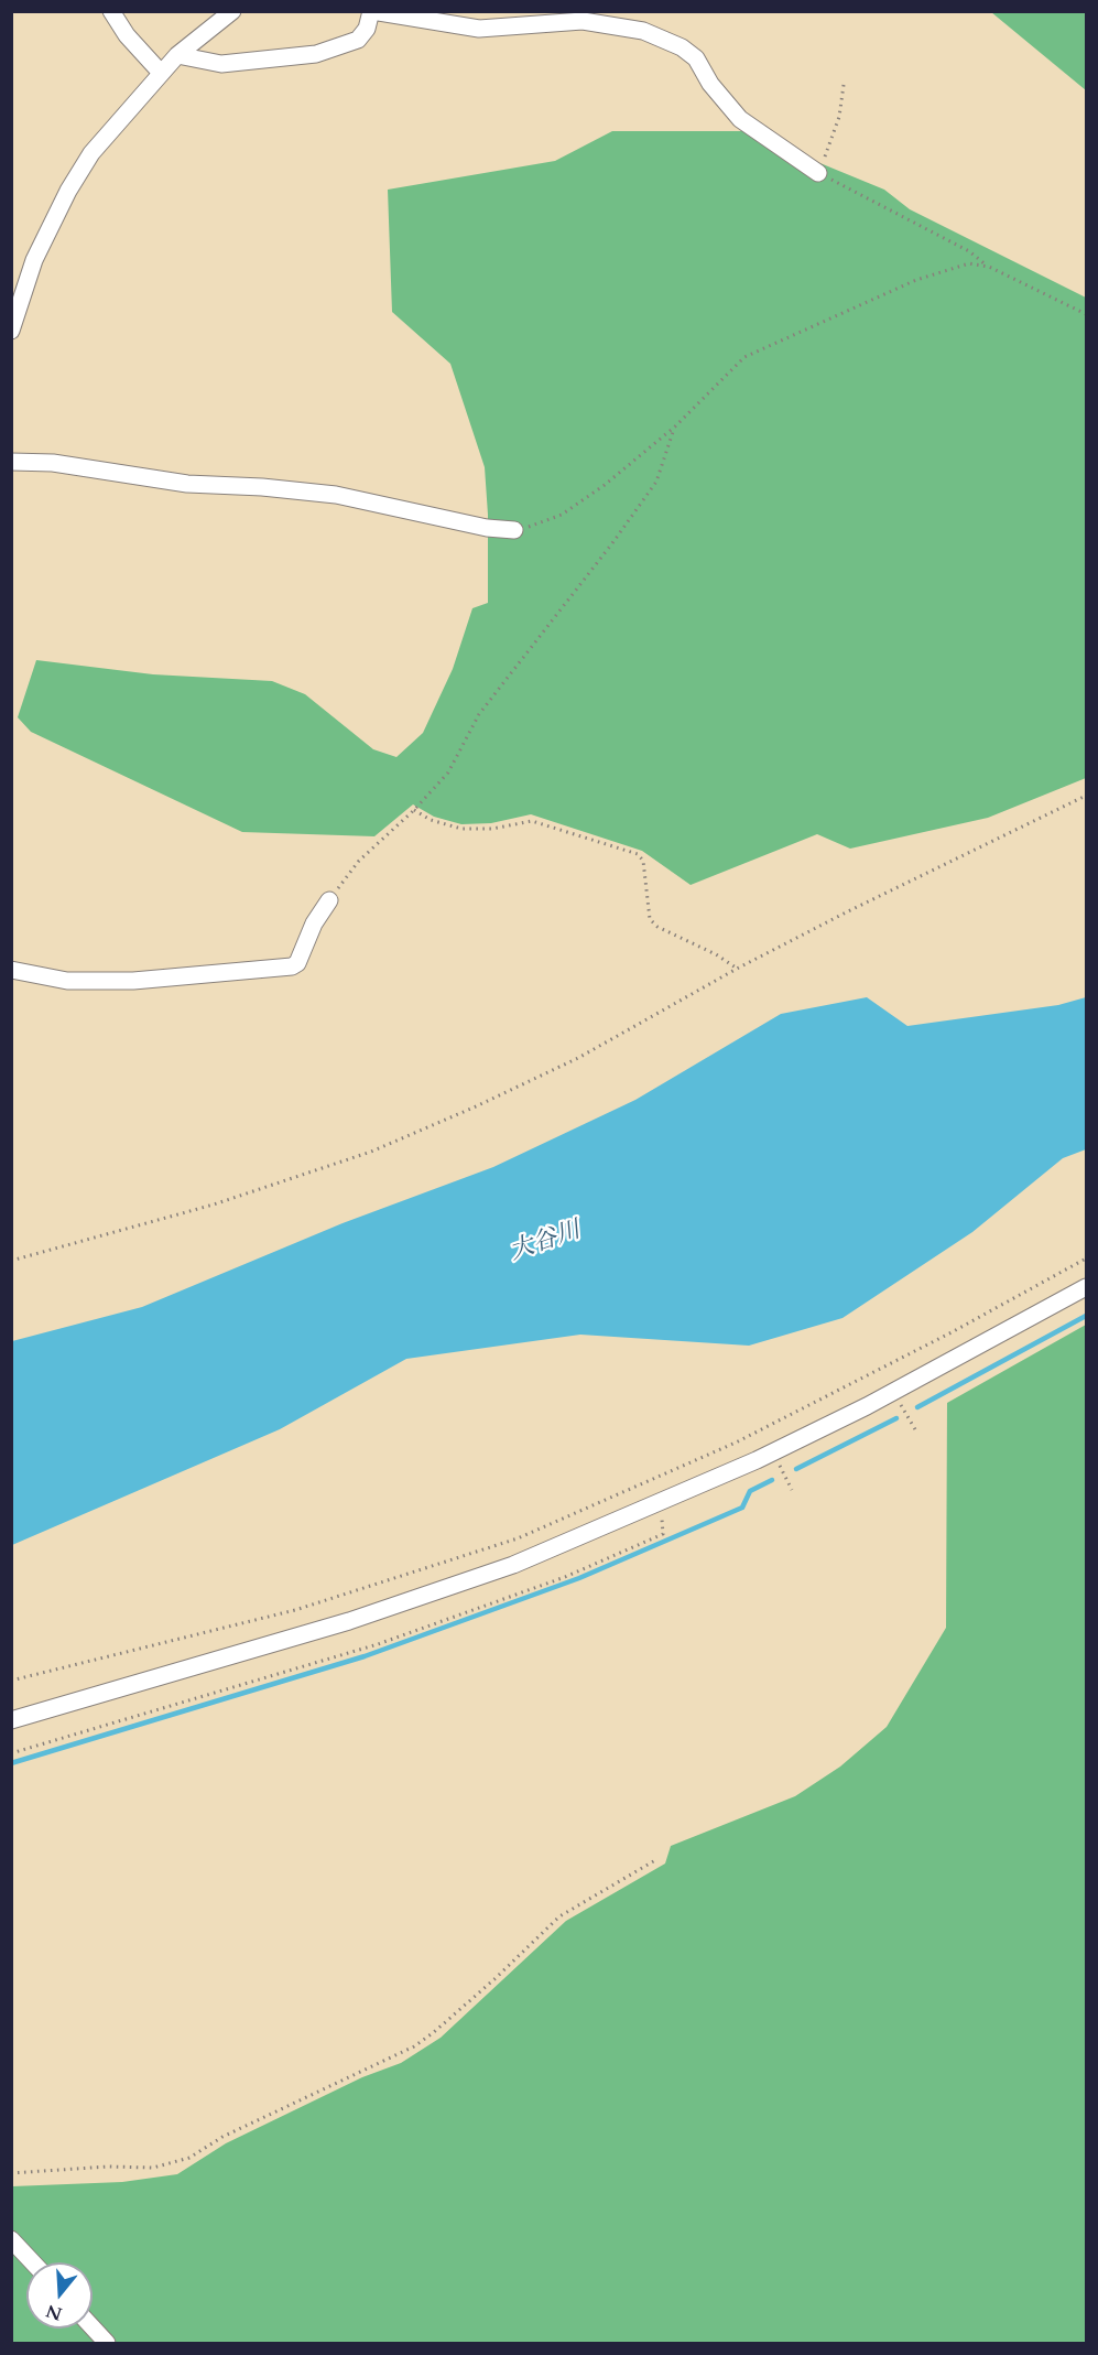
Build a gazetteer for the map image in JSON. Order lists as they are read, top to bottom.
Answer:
{
  "water": ["大谷川"],
  "north": "bottom"
}
